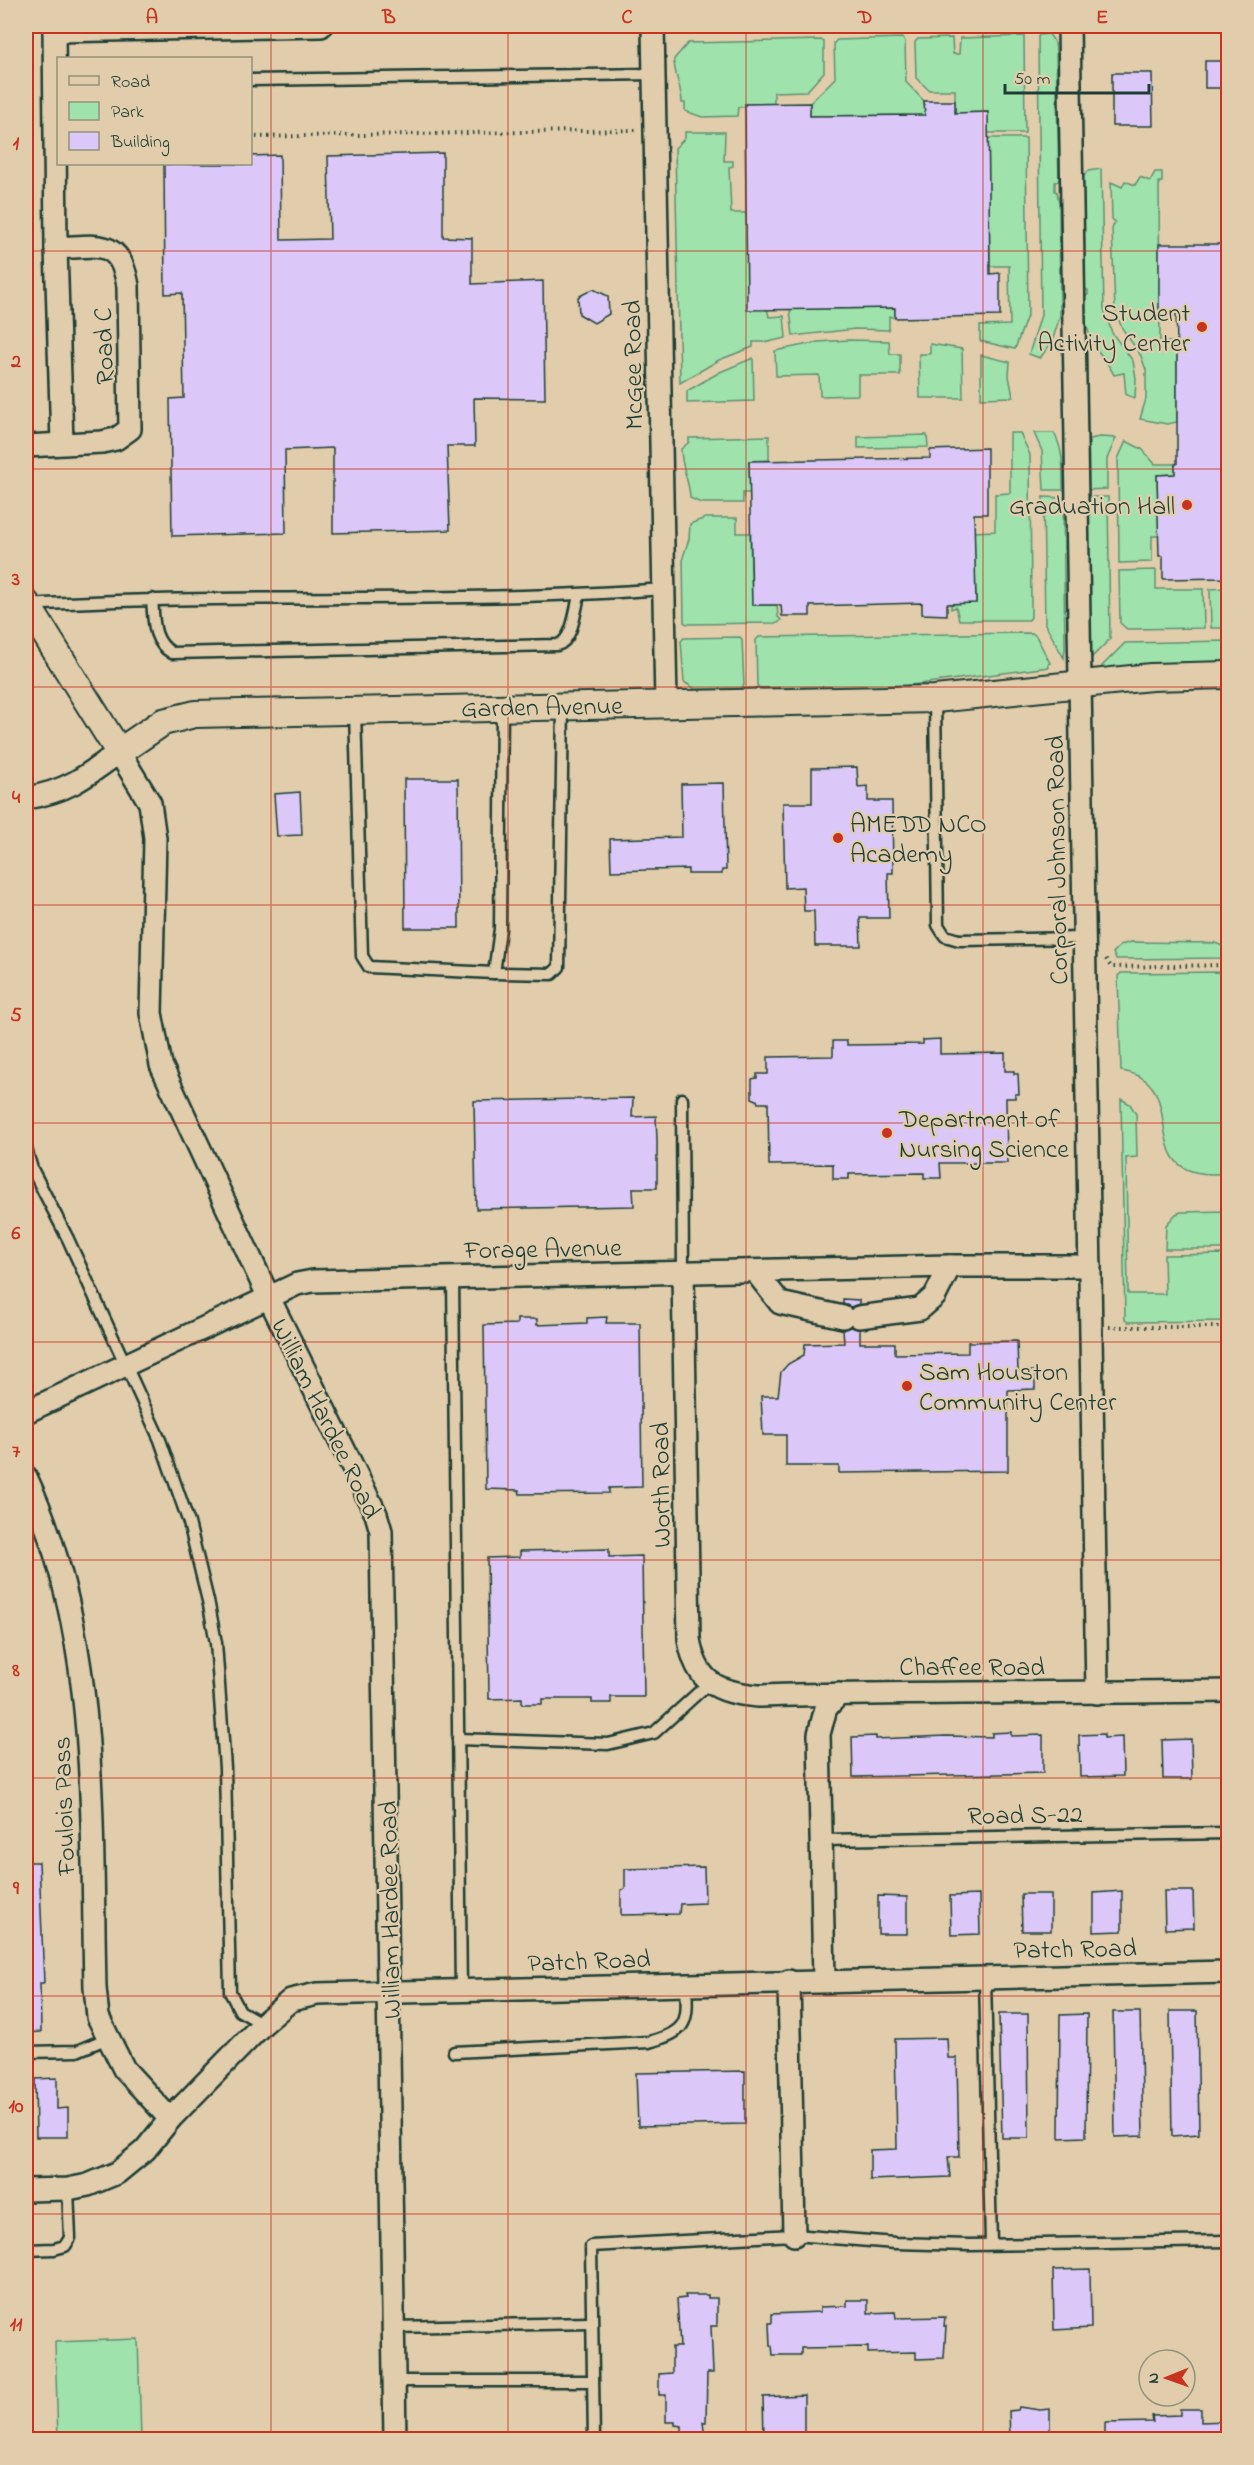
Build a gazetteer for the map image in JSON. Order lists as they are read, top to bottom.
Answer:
{
  "streets": {
    "street": [
      "Road C",
      "McGee Road",
      "Garden Avenue",
      "Corporal Johnson Road",
      "Forage Avenue",
      "William Hardee Road",
      "Worth Road",
      "Chaffee Road",
      "Foulois Pass",
      "Patch Road"
    ],
    "lane": ["Road S-22"]
  },
  "crossings": [
    ["McGee Road", "Garden Avenue"],
    ["Garden Avenue", "Corporal Johnson Road"],
    ["Garden Avenue", "William Hardee Road"],
    ["Corporal Johnson Road", "Forage Avenue"],
    ["Corporal Johnson Road", "Chaffee Road"],
    ["Forage Avenue", "William Hardee Road"],
    ["Forage Avenue", "Worth Road"],
    ["William Hardee Road", "Patch Road"],
    ["Worth Road", "Chaffee Road"],
    ["Foulois Pass", "Patch Road"]
  ],
  "places": [
    "Student Activity Center",
    "Graduation Hall",
    "AMEDD NCO Academy",
    "Department of Nursing Science",
    "Sam Houston Community Center"
  ],
  "legend": ["Road", "Park", "Building"],
  "scale_bar": "50 m",
  "north": "left",
  "grid": {
    "columns": [
      "A",
      "B",
      "C",
      "D",
      "E"
    ],
    "rows": [
      "1",
      "2",
      "3",
      "4",
      "5",
      "6",
      "7",
      "8",
      "9",
      "10",
      "11"
    ]
  }
}
